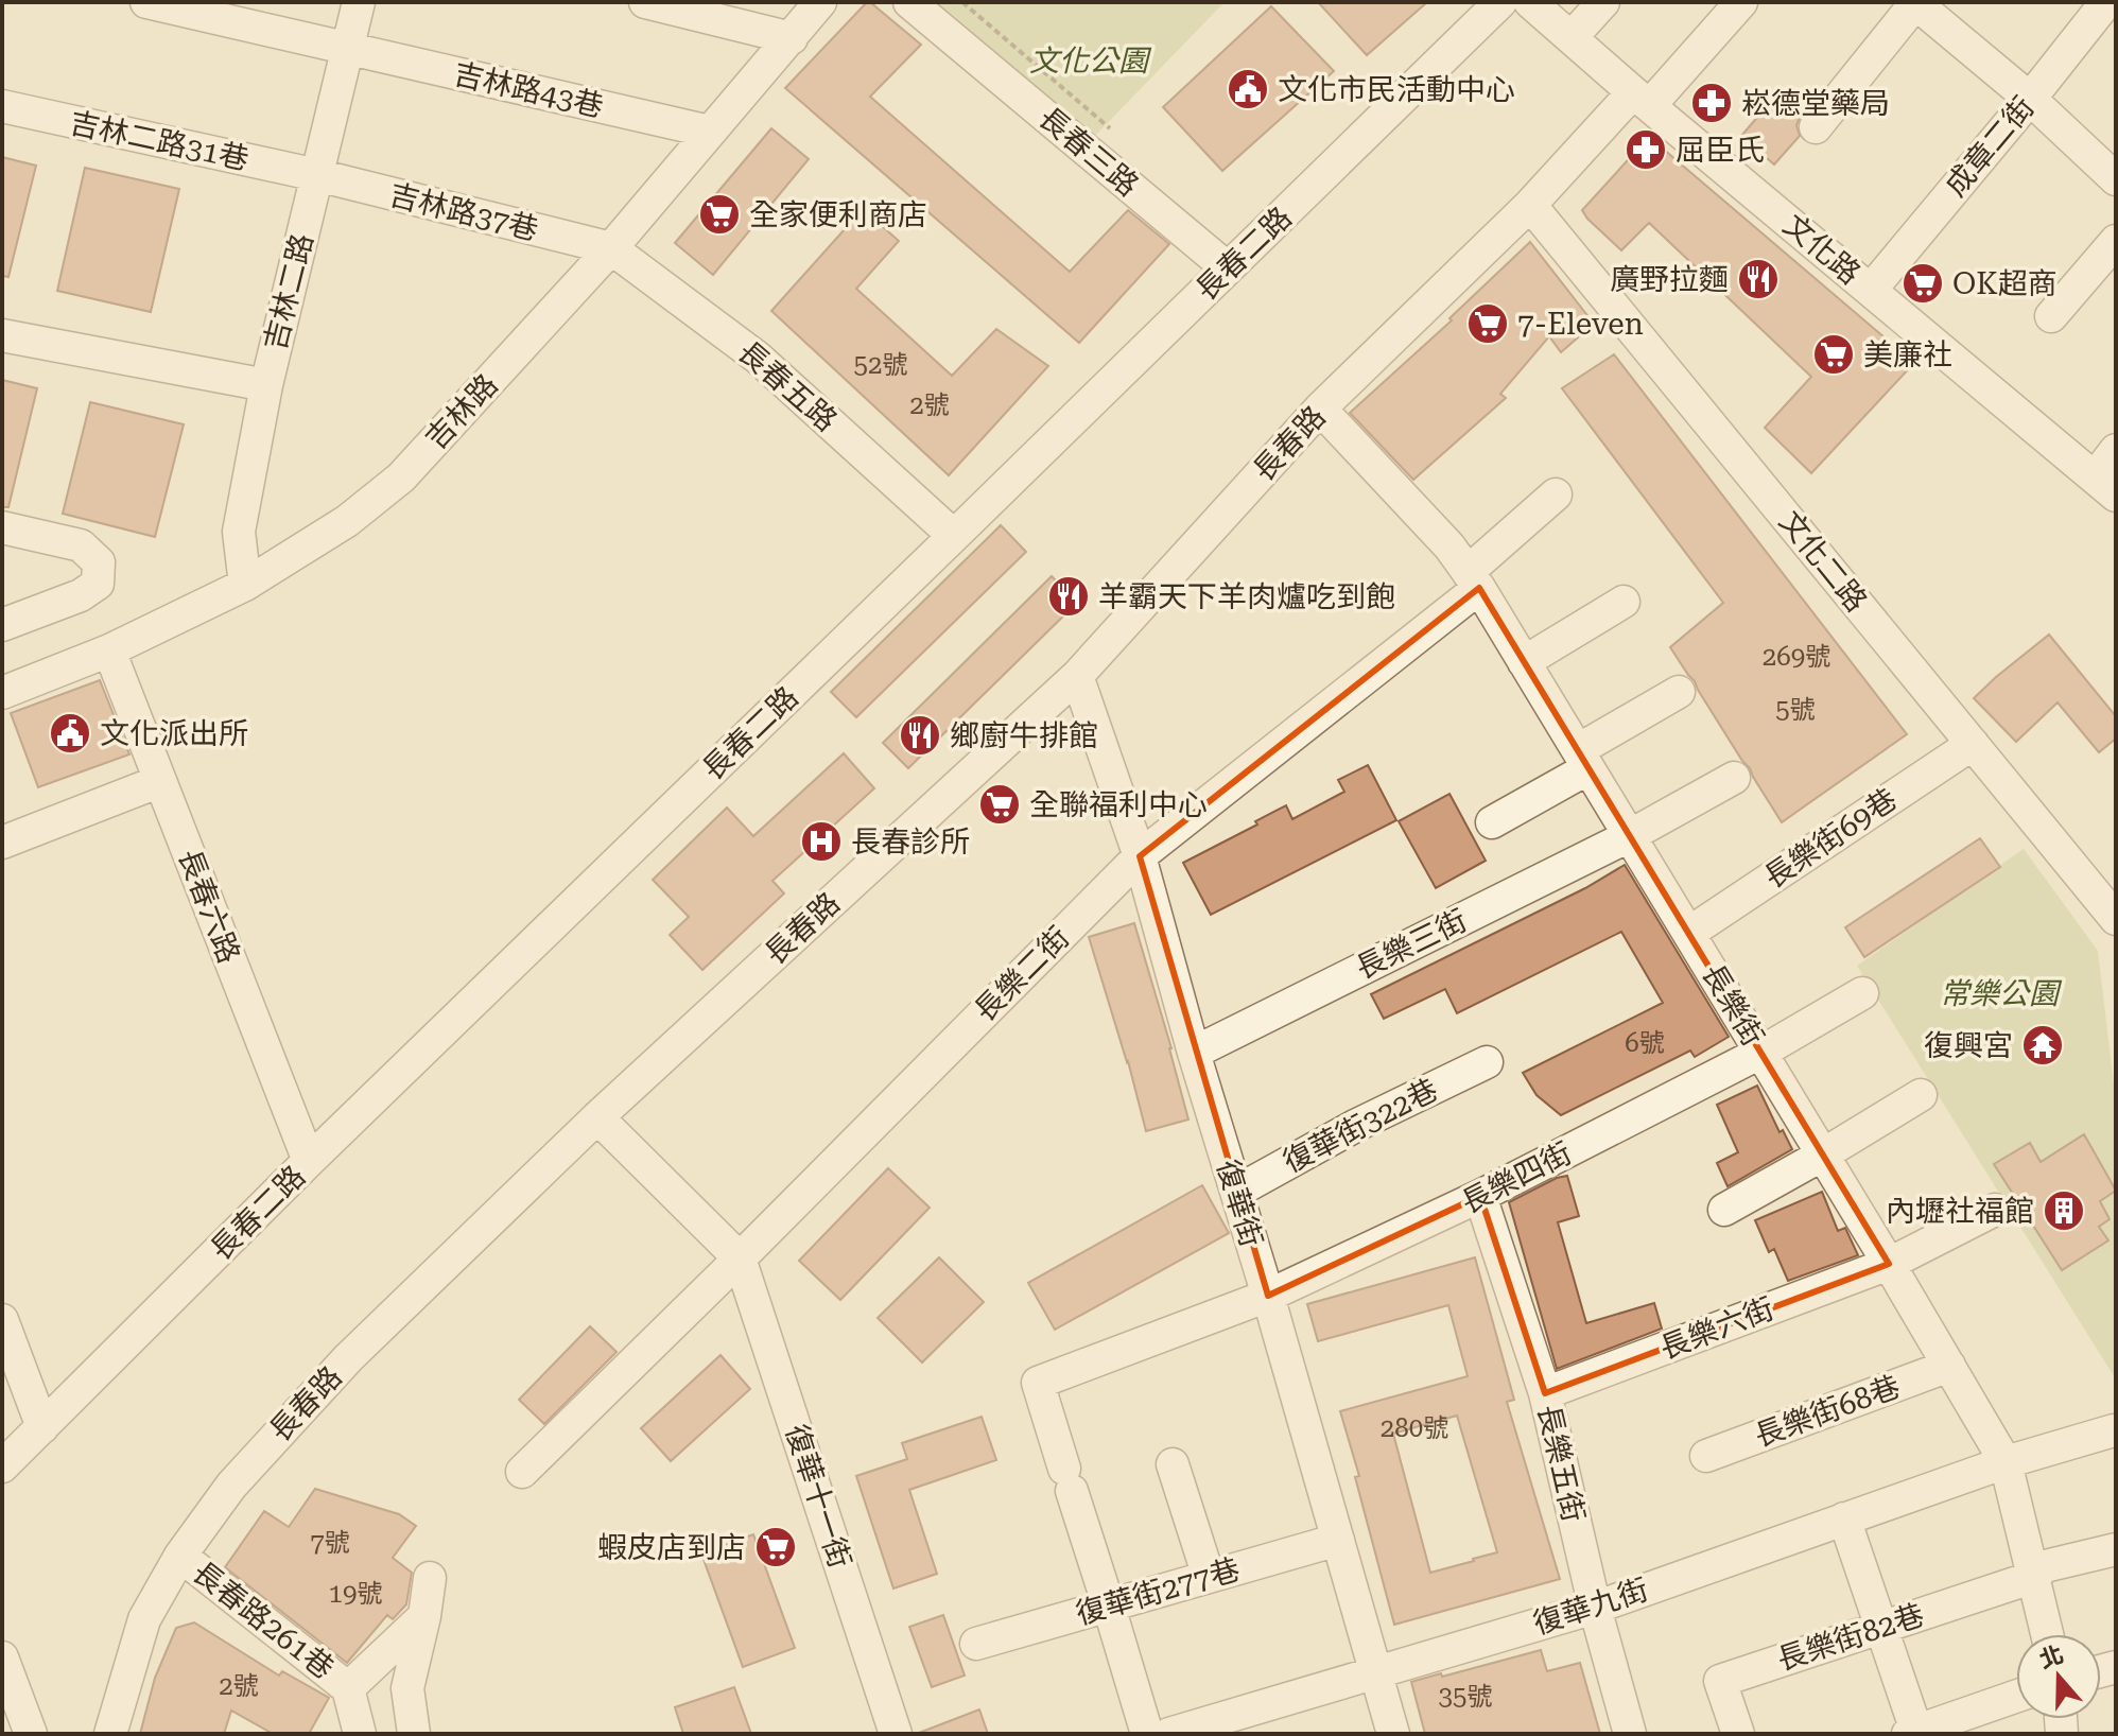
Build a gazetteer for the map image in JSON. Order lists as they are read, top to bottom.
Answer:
{
  "streets": {
    "street": [
      "吉林路43巷",
      "吉林二路31巷",
      "成章二街",
      "長春三路",
      "吉林路37巷",
      "文化路",
      "長春二路",
      "吉林二路",
      "長春五路",
      "吉林路",
      "長春路",
      "文化二路",
      "長樂街69巷",
      "長春六路",
      "長樂三街",
      "長樂二街",
      "長樂街",
      "復華街322巷",
      "長樂四街",
      "復華街",
      "長樂六街",
      "長樂街68巷",
      "長樂五街",
      "復華十一街",
      "復華街277巷",
      "復華九街",
      "長春路261巷",
      "長樂街82巷"
    ]
  },
  "crossings": [
    ["吉林路43巷", "吉林二路"],
    ["吉林路43巷", "吉林路"],
    ["吉林二路31巷", "吉林路37巷"],
    ["吉林二路31巷", "吉林二路"],
    ["成章二街", "文化路"],
    ["長春三路", "長春二路"],
    ["吉林路37巷", "吉林二路"],
    ["吉林路37巷", "長春五路"],
    ["吉林路37巷", "吉林路"],
    ["文化路", "長春路"],
    ["長春二路", "長春五路"],
    ["長春二路", "長春六路"],
    ["吉林二路", "吉林路"],
    ["長春五路", "吉林路"],
    ["吉林路", "長春六路"],
    ["長春路", "文化二路"],
    ["長春路", "長樂街"],
    ["長春路", "復華街"],
    ["長春路", "長春路261巷"],
    ["文化二路", "長樂街69巷"],
    ["長樂街69巷", "長樂街"],
    ["長樂三街", "長樂街"],
    ["長樂三街", "復華街"],
    ["長樂二街", "長樂街"],
    ["長樂二街", "復華街"],
    ["長樂二街", "復華十一街"],
    ["長樂街", "長樂四街"],
    ["長樂街", "長樂六街"],
    ["長樂街", "長樂街68巷"],
    ["長樂街", "復華九街"],
    ["長樂街", "長樂街82巷"],
    ["復華街322巷", "復華街"],
    ["長樂四街", "復華街"],
    ["長樂四街", "長樂五街"],
    ["長樂四街", "復華街277巷"],
    ["復華街", "復華街277巷"],
    ["復華街", "復華九街"],
    ["長樂六街", "長樂五街"],
    ["長樂五街", "復華九街"]
  ],
  "parks": ["文化公園", "常樂公園"],
  "places": {
    "public building": ["文化市民活動中心", "文化派出所"],
    "pharmacy": ["崧德堂藥局", "屈臣氏"],
    "supermarket": [
      "全家便利商店",
      "OK超商",
      "7-Eleven",
      "美廉社",
      "全聯福利中心",
      "蝦皮店到店"
    ],
    "restaurant": ["廣野拉麵", "羊霸天下羊肉爐吃到飽", "鄉廚牛排館"],
    "hospital": ["長春診所"],
    "temple": ["復興宮"],
    "building": ["內壢社福館"]
  },
  "house_numbers": [
    "52號",
    "2號",
    "269號",
    "5號",
    "6號",
    "280號",
    "7號",
    "19號",
    "2號",
    "35號"
  ],
  "north": "top"
}
